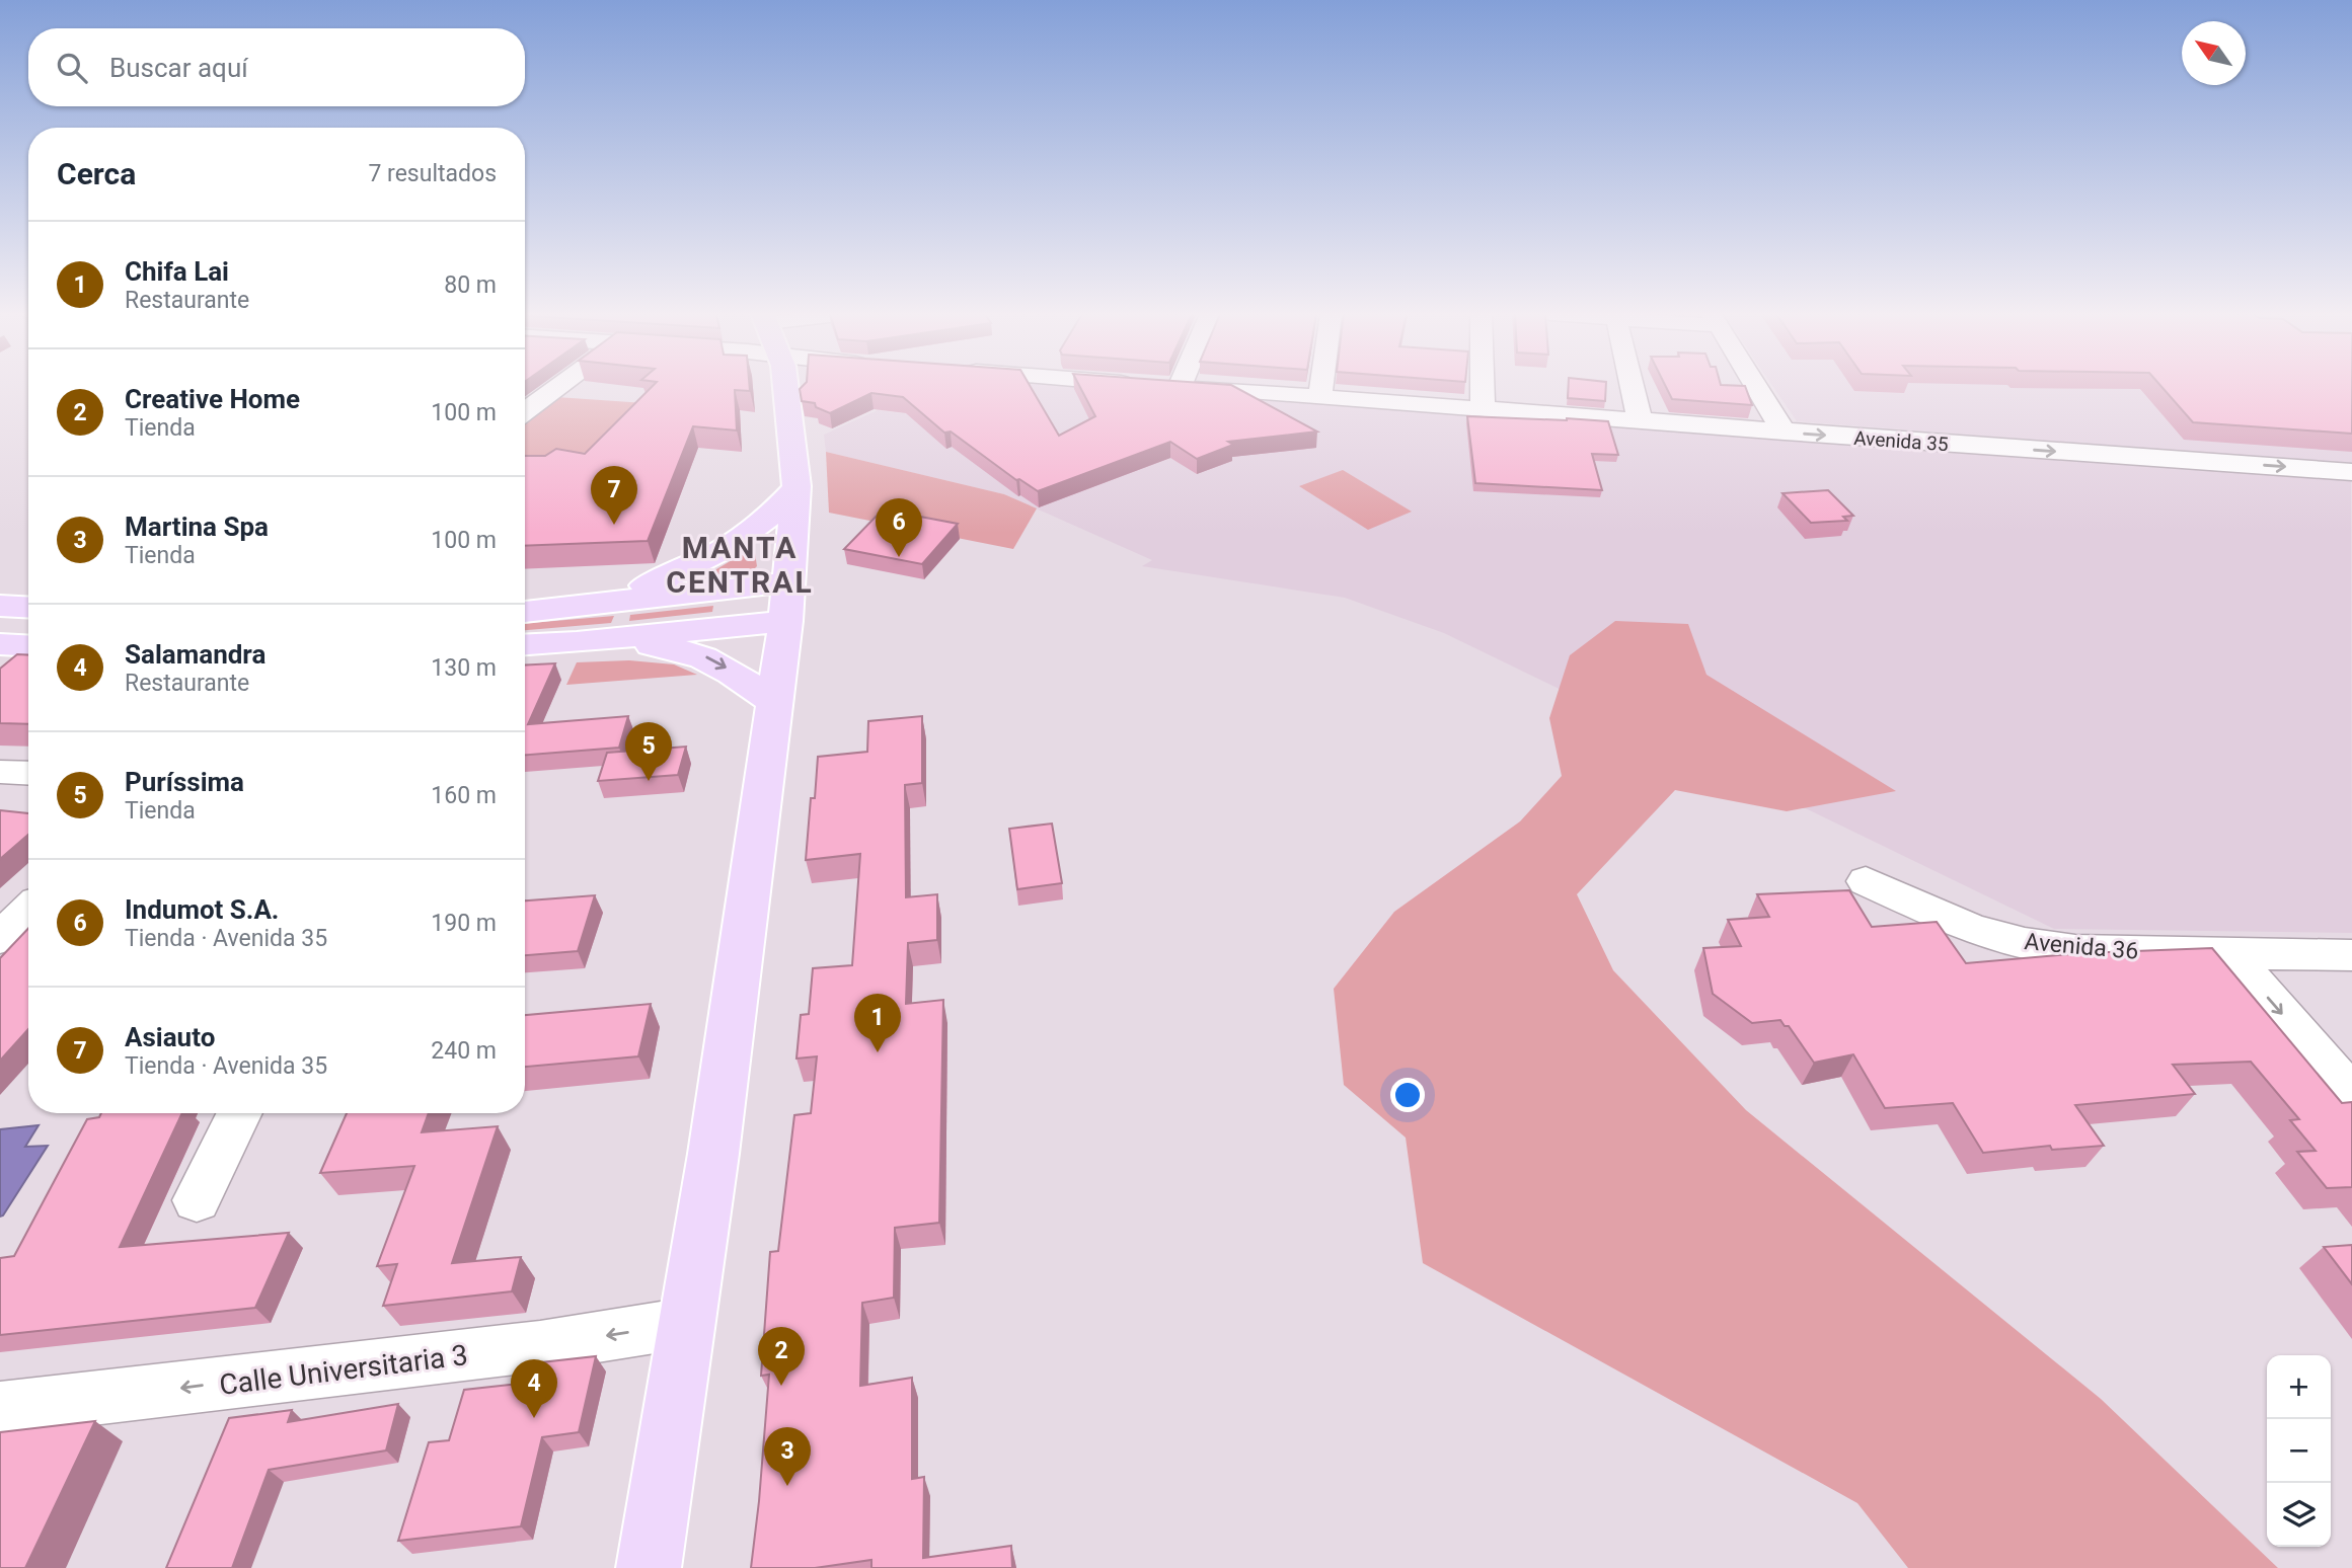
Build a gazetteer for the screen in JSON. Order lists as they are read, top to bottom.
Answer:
{
  "streets": {
    "street": ["Avenida 35", "Avenida 36", "Calle Universitaria 3"]
  },
  "one_way": ["Avenida 35", "Calle Universitaria 3"],
  "districts": ["MANTA CENTRAL"],
  "north": "top left",
  "page": {
    "search": "Buscar aquí",
    "heading": ["Cerca", "7 resultados"],
    "list": [
      {
        "mark": "1",
        "name": "Chifa Lai",
        "note": "Restaurante",
        "value": "80 m"
      },
      {
        "mark": "2",
        "name": "Creative Home",
        "note": "Tienda",
        "value": "100 m"
      },
      {
        "mark": "3",
        "name": "Martina Spa",
        "note": "Tienda",
        "value": "100 m"
      },
      {
        "mark": "4",
        "name": "Salamandra",
        "note": "Restaurante",
        "value": "130 m"
      },
      {
        "mark": "5",
        "name": "Puríssima",
        "note": "Tienda",
        "value": "160 m"
      },
      {
        "mark": "6",
        "name": "Indumot S.A.",
        "note": "Tienda · Avenida 35",
        "value": "190 m"
      },
      {
        "mark": "7",
        "name": "Asiauto",
        "note": "Tienda · Avenida 35",
        "value": "240 m"
      }
    ],
    "pins": [
      "7",
      "6",
      "5",
      "1",
      "2",
      "4",
      "3"
    ],
    "map_buttons": ["+", "−"]
  }
}
